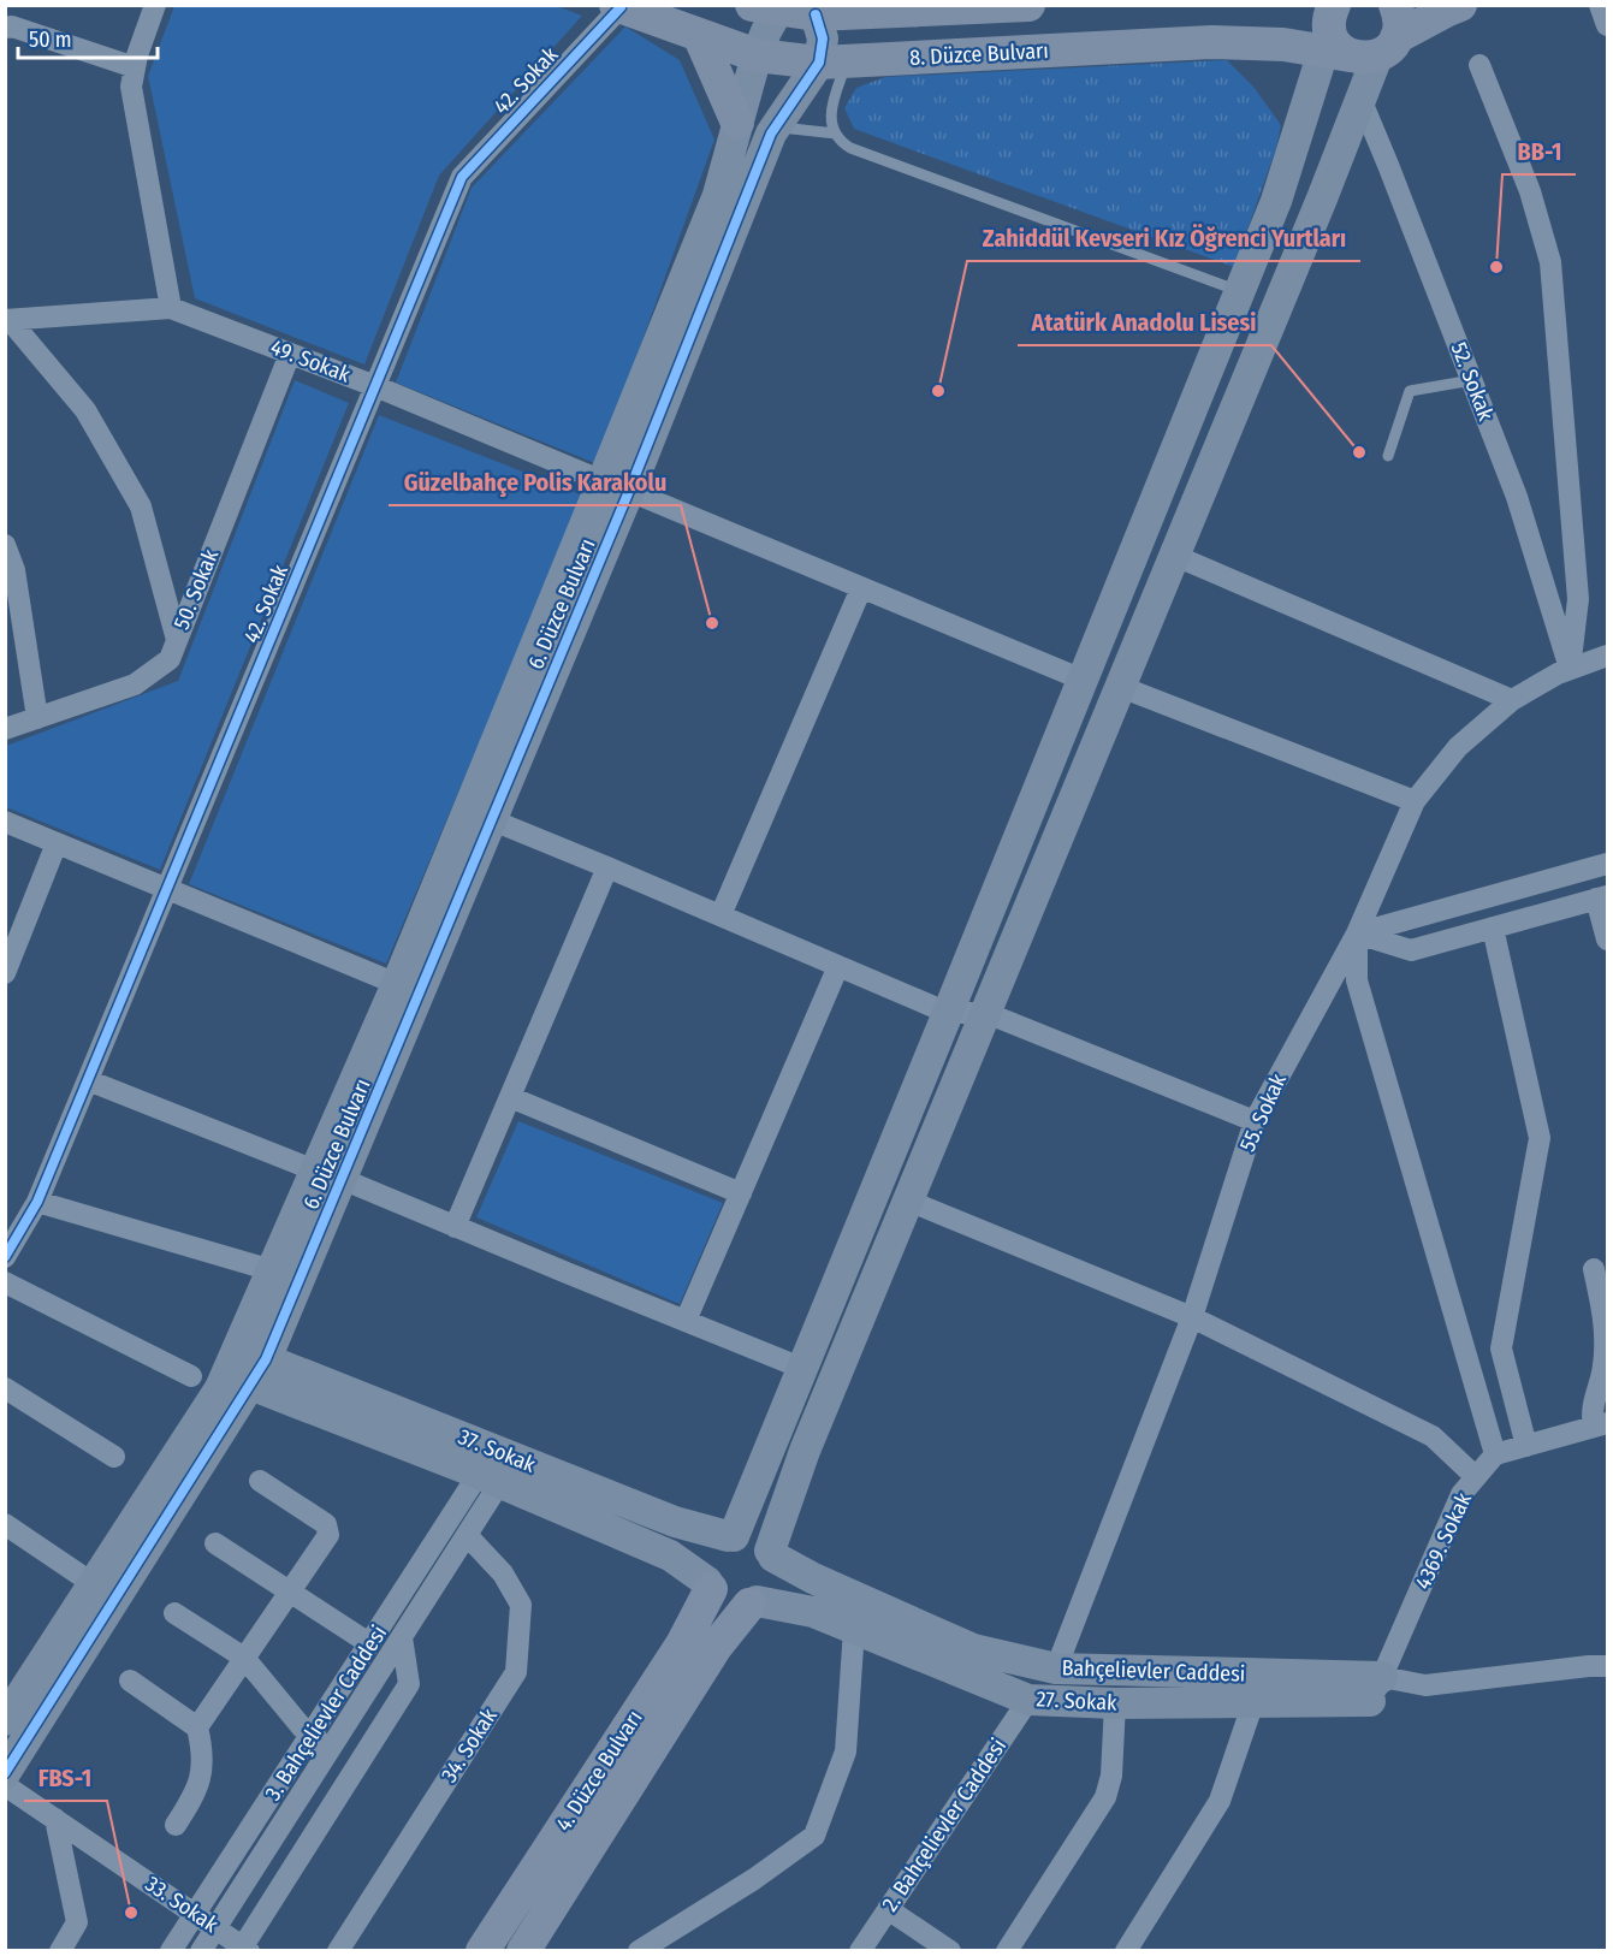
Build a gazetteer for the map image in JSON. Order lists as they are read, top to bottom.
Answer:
{
  "streets": {
    "main road": [
      "8. Düzce Bulvarı",
      "6. Düzce Bulvarı",
      "37. Sokak",
      "Bahçelievler Caddesi",
      "27. Sokak",
      "4. Düzce Bulvarı"
    ],
    "street": [
      "42. Sokak",
      "49. Sokak",
      "52. Sokak",
      "50. Sokak",
      "55. Sokak",
      "4369. Sokak",
      "3. Bahçelievler Caddesi",
      "34. Sokak",
      "2. Bahçelievler Caddesi",
      "33. Sokak"
    ]
  },
  "crossings": [
    ["8. Düzce Bulvarı", "42. Sokak"],
    ["8. Düzce Bulvarı", "6. Düzce Bulvarı"],
    ["42. Sokak", "49. Sokak"],
    ["49. Sokak", "50. Sokak"],
    ["49. Sokak", "6. Düzce Bulvarı"],
    ["52. Sokak", "55. Sokak"],
    ["6. Düzce Bulvarı", "37. Sokak"],
    ["55. Sokak", "Bahçelievler Caddesi"],
    ["37. Sokak", "Bahçelievler Caddesi"],
    ["37. Sokak", "27. Sokak"],
    ["37. Sokak", "4. Düzce Bulvarı"],
    ["4369. Sokak", "Bahçelievler Caddesi"],
    ["4369. Sokak", "27. Sokak"],
    ["Bahçelievler Caddesi", "27. Sokak"],
    ["Bahçelievler Caddesi", "4. Düzce Bulvarı"],
    ["27. Sokak", "4. Düzce Bulvarı"],
    ["27. Sokak", "2. Bahçelievler Caddesi"],
    ["3. Bahçelievler Caddesi", "34. Sokak"],
    ["3. Bahçelievler Caddesi", "33. Sokak"]
  ],
  "places": [
    "BB-1",
    "Zahiddül Kevseri Kız Öğrenci Yurtları",
    "Atatürk Anadolu Lisesi",
    "Güzelbahçe Polis Karakolu",
    "FBS-1"
  ],
  "scale_bar": "50 m"
}
